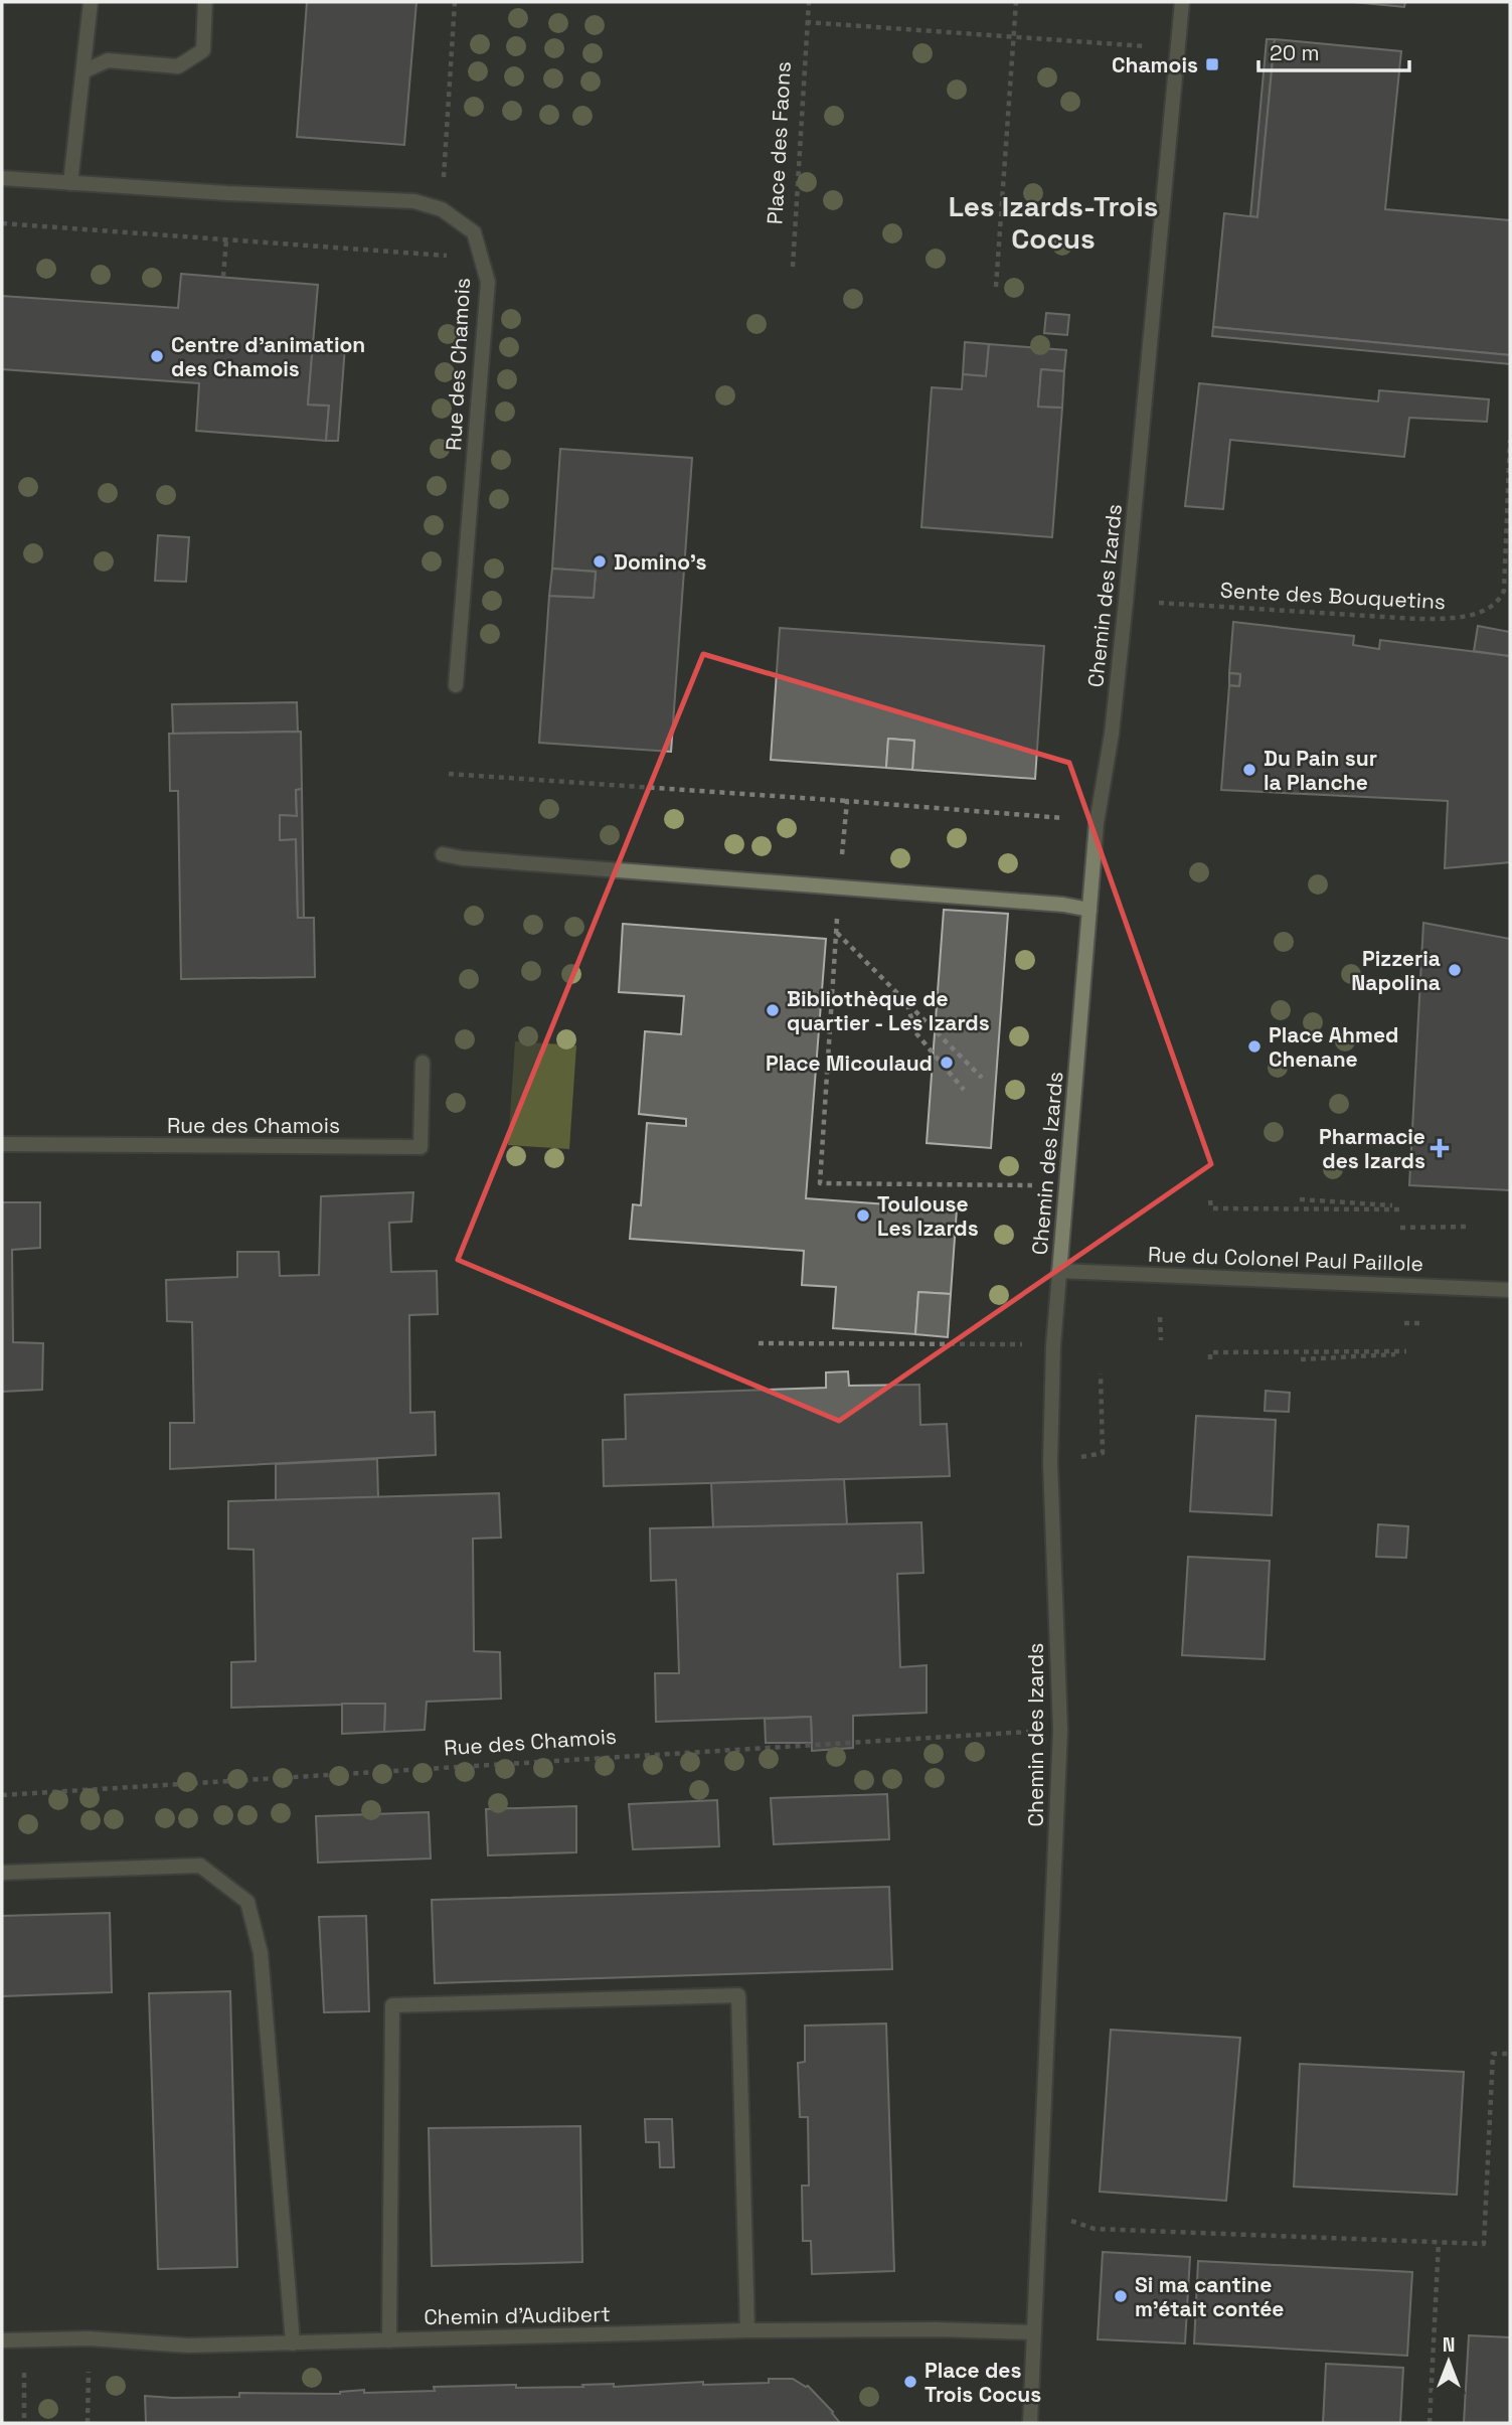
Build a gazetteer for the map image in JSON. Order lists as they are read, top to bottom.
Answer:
{
  "streets": {
    "street": [
      "Rue des Chamois",
      "Chemin des Izards",
      "Rue du Colonel Paul Paillole",
      "Chemin d'Audibert"
    ],
    "path": ["Place des Faons", "Sente des Bouquetins"]
  },
  "crossings": [
    ["Rue des Chamois", "Chemin des Izards"],
    ["Chemin des Izards", "Sente des Bouquetins"],
    ["Chemin des Izards", "Rue du Colonel Paul Paillole"],
    ["Chemin des Izards", "Chemin d'Audibert"]
  ],
  "districts": ["Les Izards-Trois Cocus"],
  "places": {
    "transit": ["Chamois"],
    "other": [
      "Centre d'animation des Chamois",
      "Domino's",
      "Du Pain sur la Planche",
      "Pizzeria Napolina",
      "Bibliothèque de quartier - Les Izards",
      "Place Ahmed Chenane",
      "Place Micoulaud",
      "Toulouse Les Izards",
      "Si ma cantine m'était contée",
      "Place des Trois Cocus"
    ],
    "health": ["Pharmacie des Izards"]
  },
  "scale_bar": "20 m",
  "north": "top"
}
